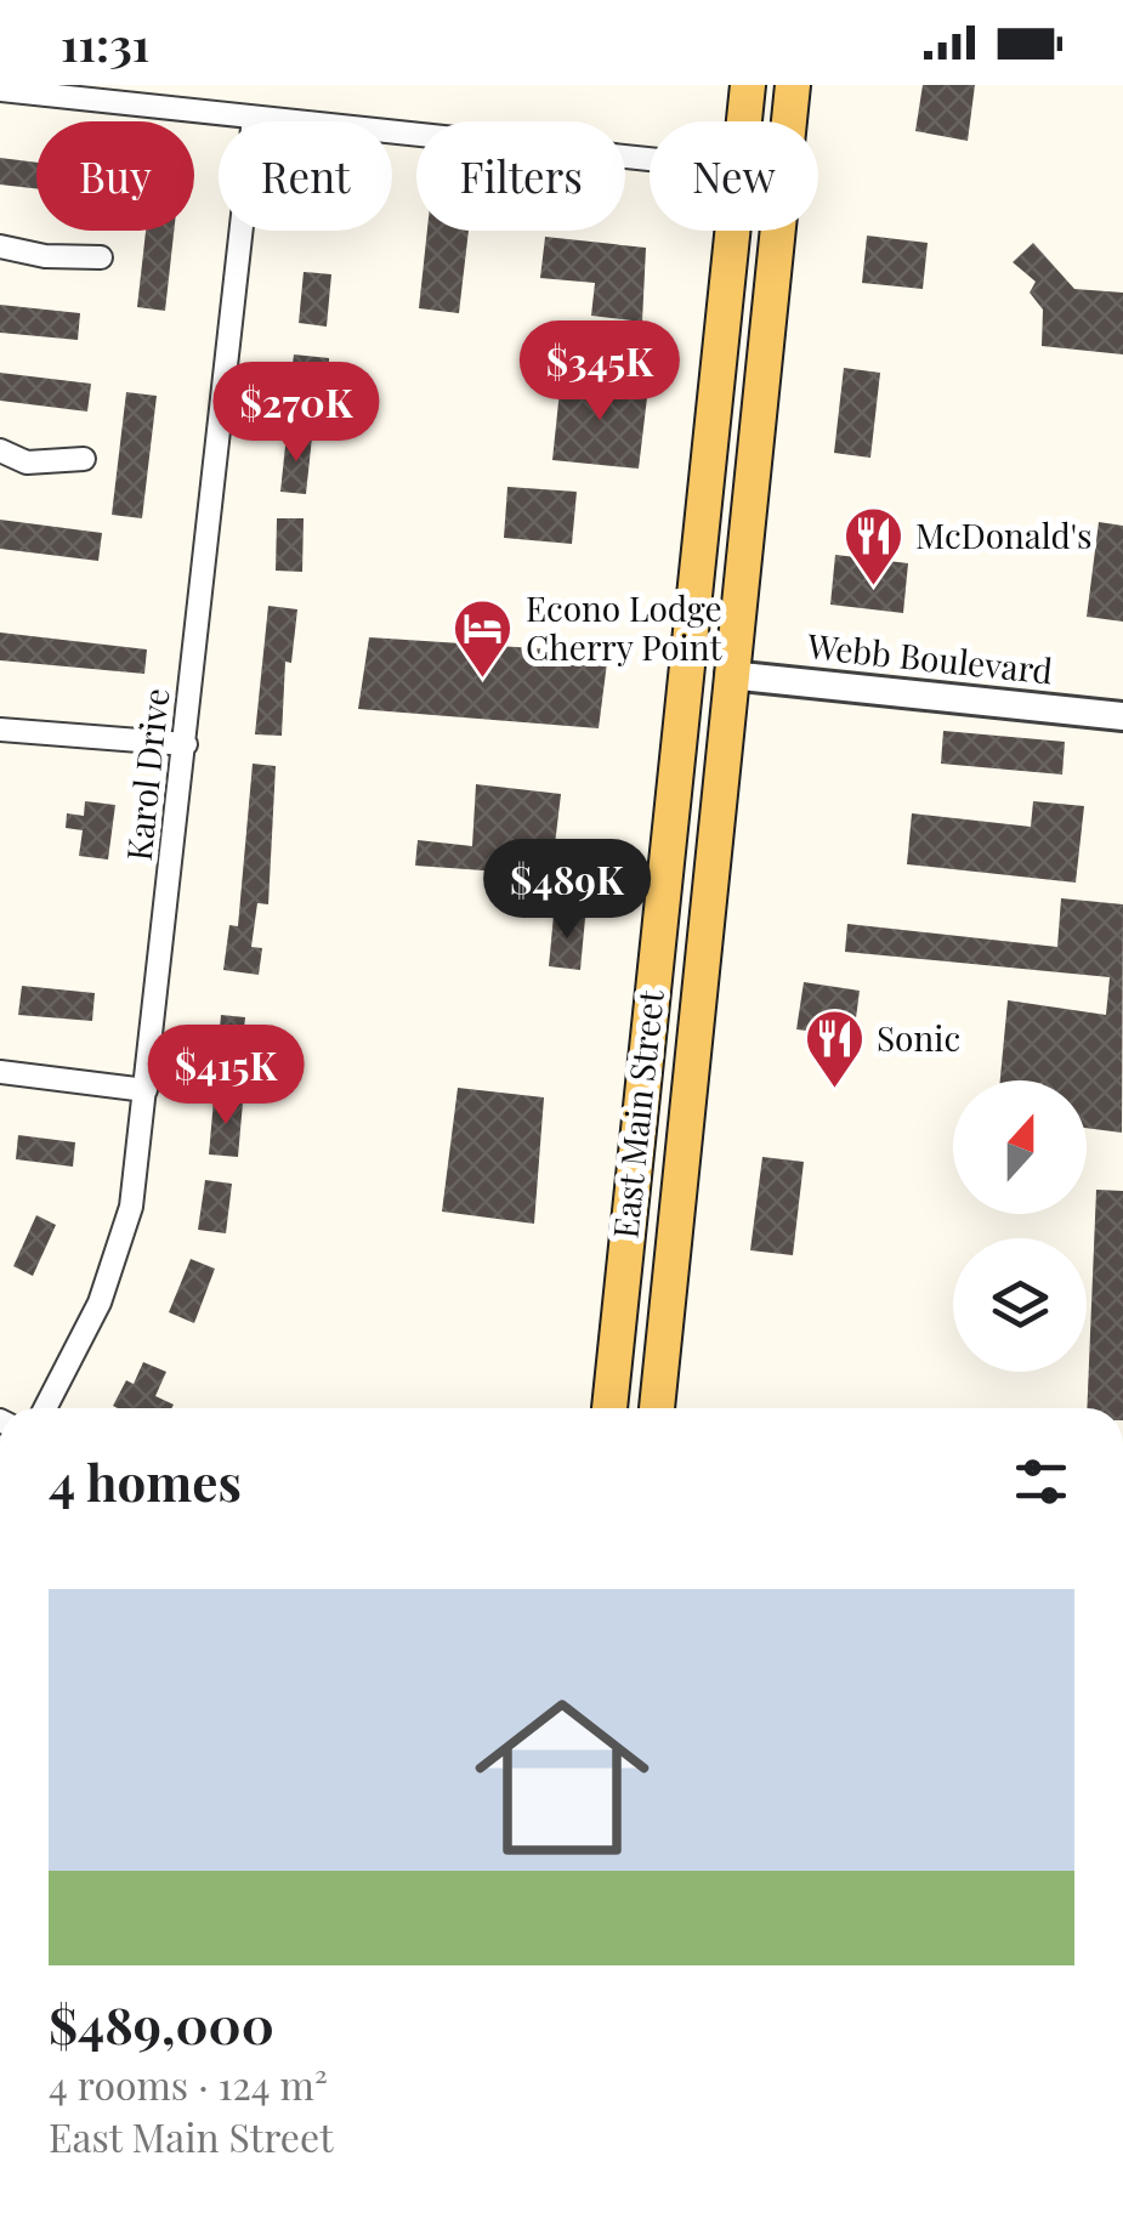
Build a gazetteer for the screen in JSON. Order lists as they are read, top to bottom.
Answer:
{
  "streets": {
    "main road": ["East Main Street"],
    "street": ["Webb Boulevard", "Karol Drive"]
  },
  "crossings": [
    ["Webb Boulevard", "East Main Street"]
  ],
  "places": {
    "restaurant": ["McDonald's", "Sonic"],
    "hotel": ["Econo Lodge Cherry Point"]
  },
  "north": "top",
  "page": {
    "status": "11:31",
    "chip": [
      "Buy",
      "Rent",
      "Filters",
      "New"
    ],
    "price": [
      "$345K",
      "$270K",
      "$489K",
      "$415K"
    ],
    "heading": "4 homes",
    "list": [
      {
        "name": "$489,000",
        "note": "4 rooms · 124 m² · East Main Street"
      }
    ]
  }
}
